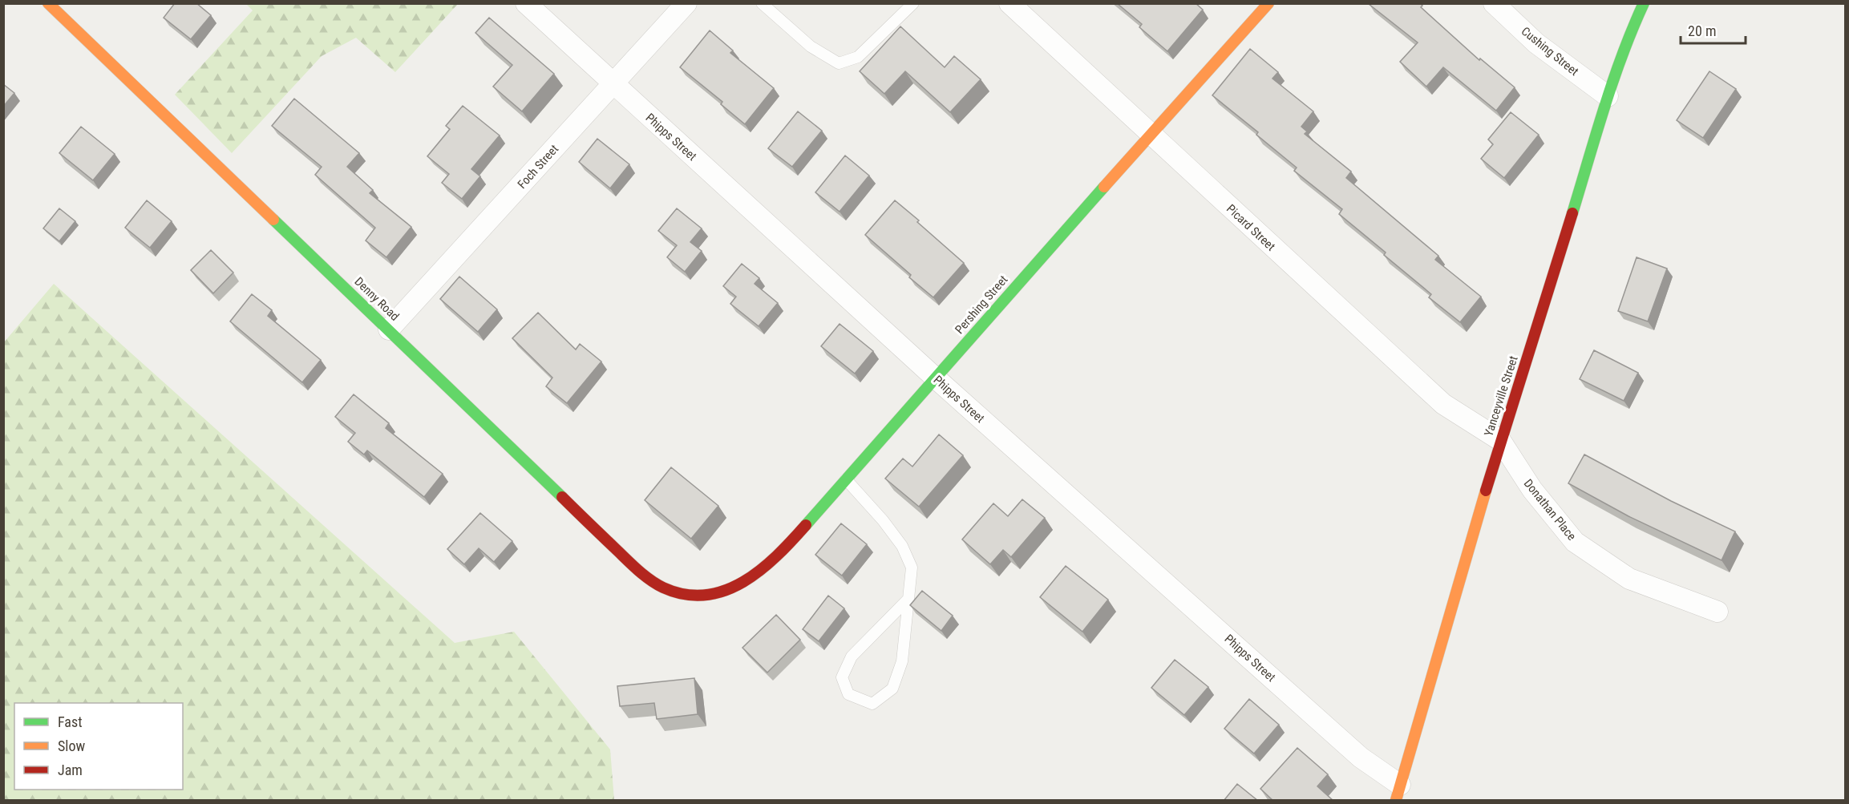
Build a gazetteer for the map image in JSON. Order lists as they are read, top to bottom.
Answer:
{
  "streets": {
    "street": [
      "Cushing Street",
      "Phipps Street",
      "Foch Street",
      "Picard Street",
      "Denny Road",
      "Pershing Street",
      "Yanceyville Street",
      "Donathan Place"
    ]
  },
  "crossings": [
    ["Cushing Street", "Yanceyville Street"],
    ["Phipps Street", "Foch Street"],
    ["Phipps Street", "Pershing Street"],
    ["Phipps Street", "Yanceyville Street"],
    ["Foch Street", "Denny Road"],
    ["Picard Street", "Pershing Street"],
    ["Picard Street", "Yanceyville Street"],
    ["Picard Street", "Donathan Place"],
    ["Denny Road", "Pershing Street"],
    ["Yanceyville Street", "Donathan Place"]
  ],
  "legend": ["Fast", "Slow", "Jam"],
  "scale_bar": "20 m"
}
